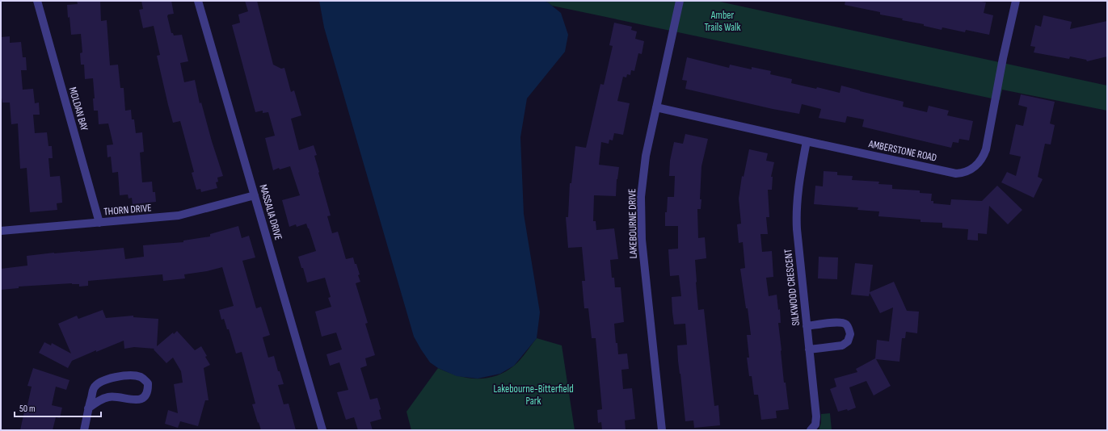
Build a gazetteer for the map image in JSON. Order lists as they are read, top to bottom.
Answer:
{
  "streets": {
    "street": [
      "MOLDAN BAY",
      "AMBERSTONE ROAD",
      "THORN DRIVE",
      "MASSALIA DRIVE",
      "LAKEBOURNE DRIVE",
      "SILKWOOD CRESCENT"
    ]
  },
  "crossings": [
    ["MOLDAN BAY", "THORN DRIVE"],
    ["AMBERSTONE ROAD", "LAKEBOURNE DRIVE"],
    ["AMBERSTONE ROAD", "SILKWOOD CRESCENT"],
    ["THORN DRIVE", "MASSALIA DRIVE"]
  ],
  "parks": ["Amber Trails Walk", "Lakebourne-Bitterfield Park"],
  "scale_bar": "50 m"
}
